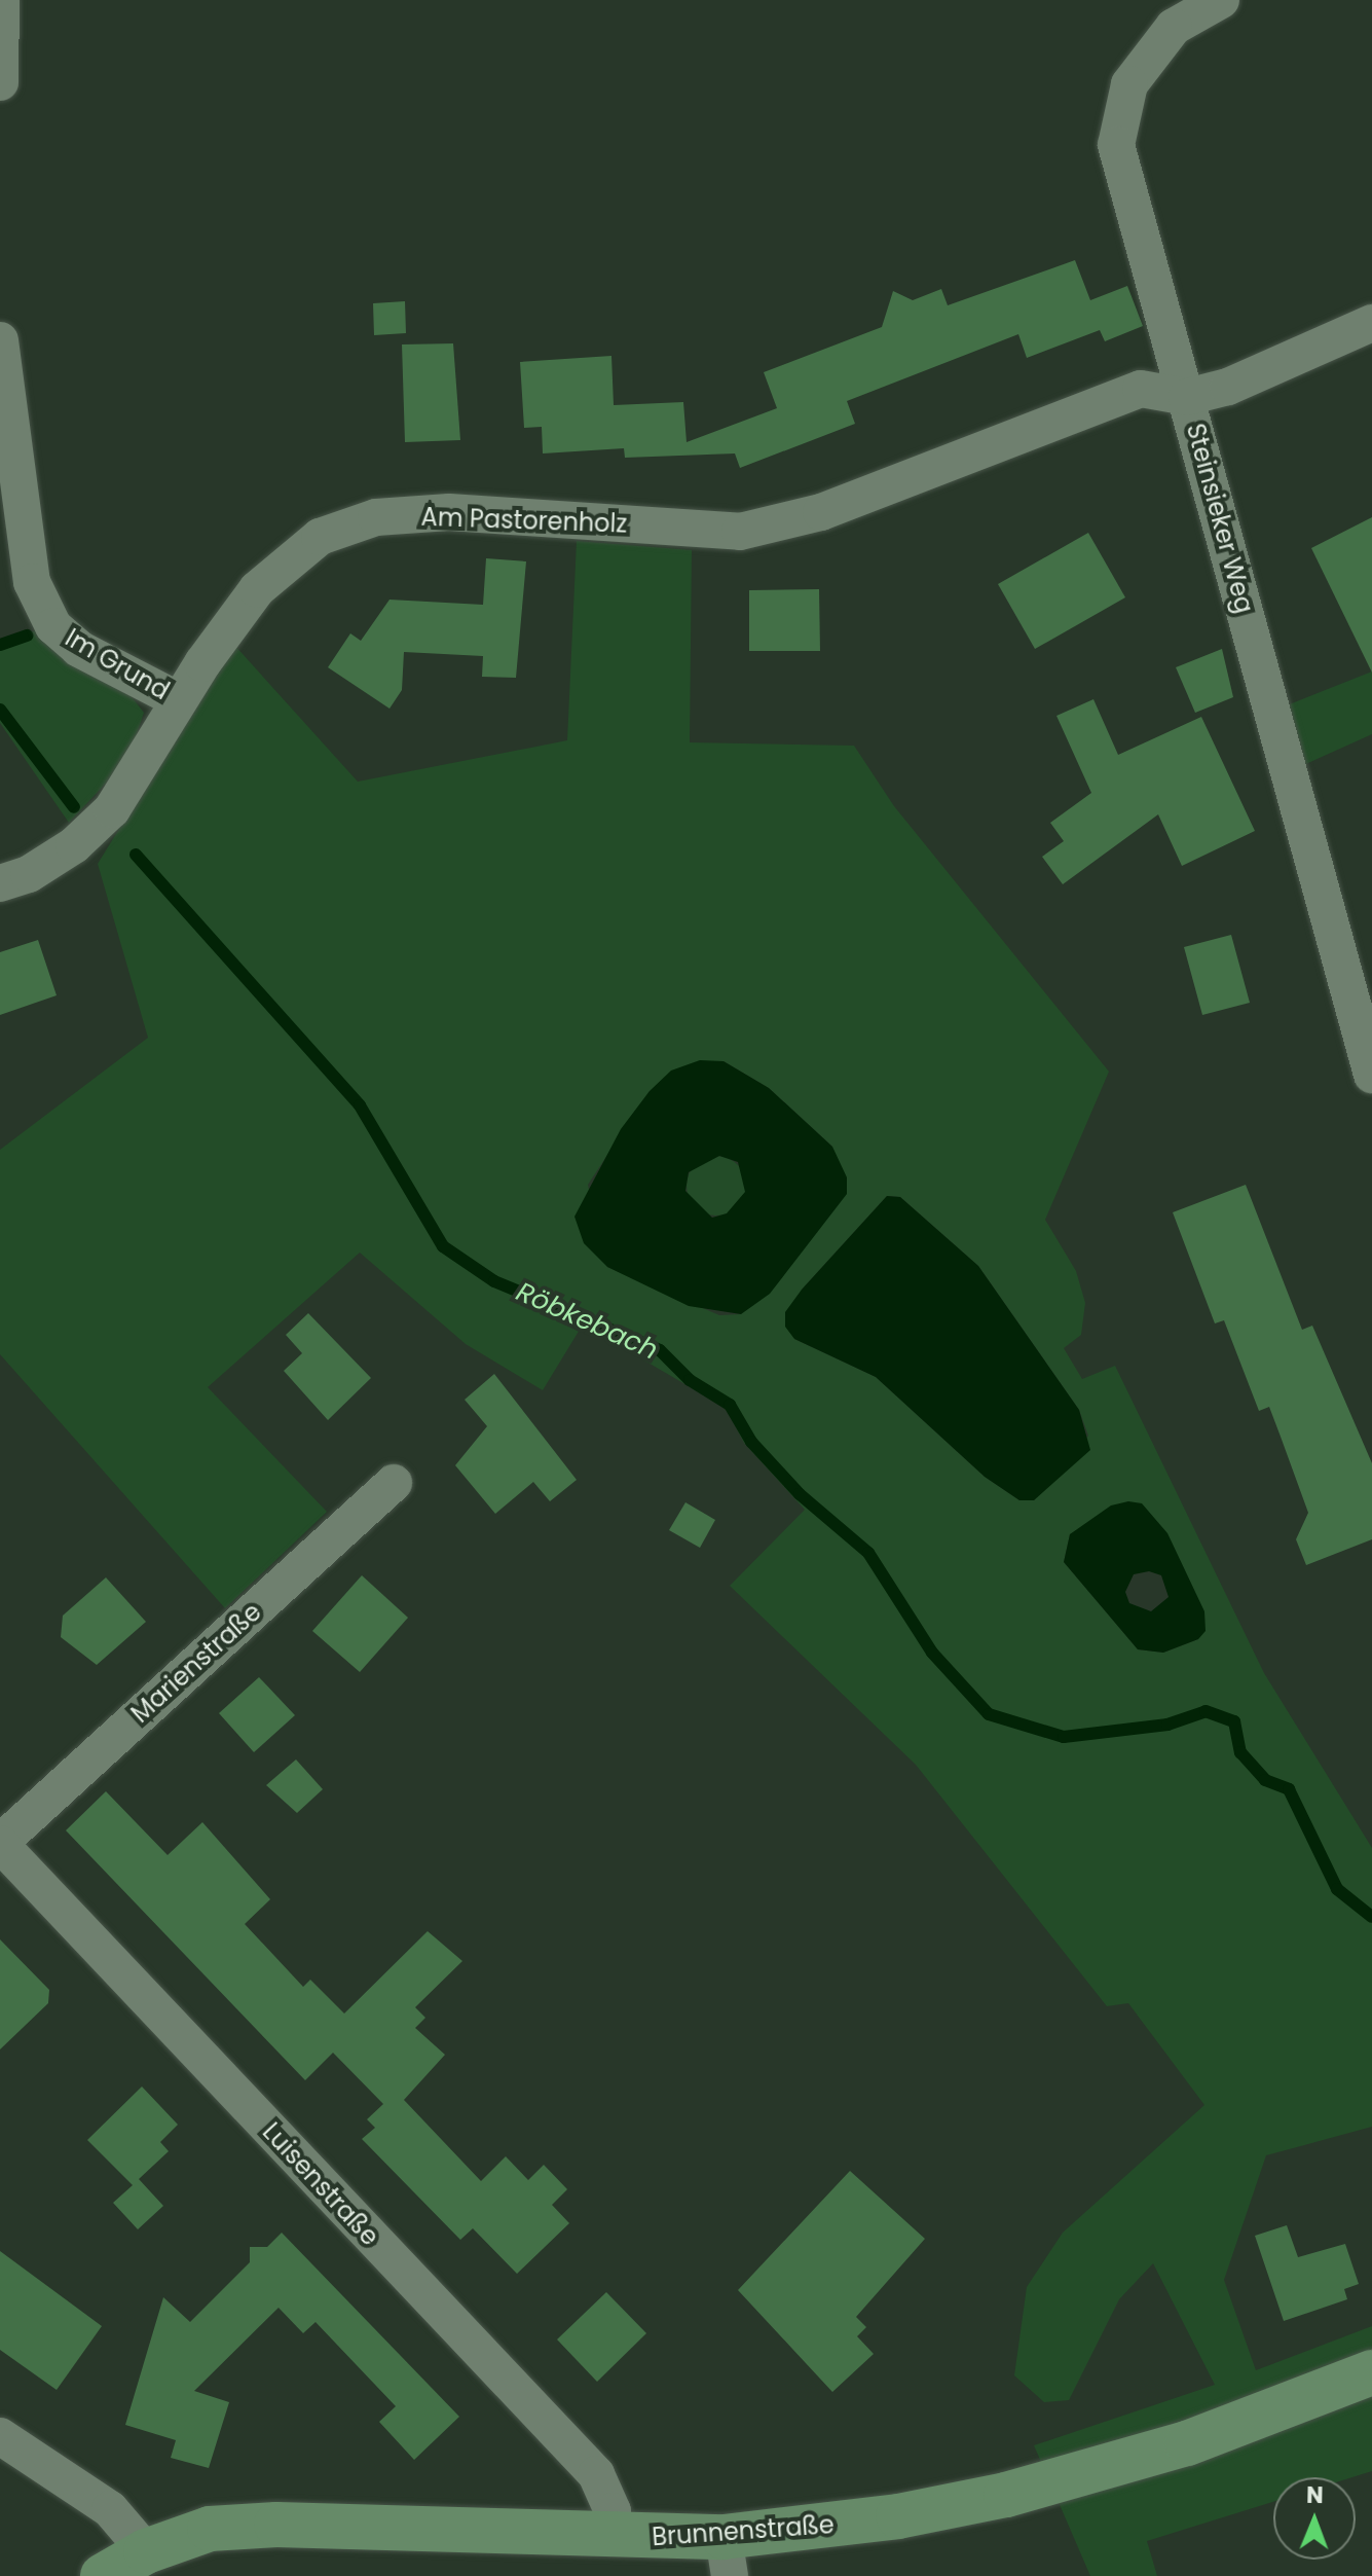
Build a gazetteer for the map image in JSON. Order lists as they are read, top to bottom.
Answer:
{
  "streets": {
    "street": [
      "Steinsieker Weg",
      "Am Pastorenholz",
      "Im Grund",
      "Marienstraße",
      "Luisenstraße",
      "Brunnenstraße"
    ]
  },
  "crossings": [
    ["Steinsieker Weg", "Am Pastorenholz"],
    ["Am Pastorenholz", "Im Grund"],
    ["Marienstraße", "Luisenstraße"],
    ["Luisenstraße", "Brunnenstraße"]
  ],
  "water": ["Röbkebach"],
  "north": "top"
}
